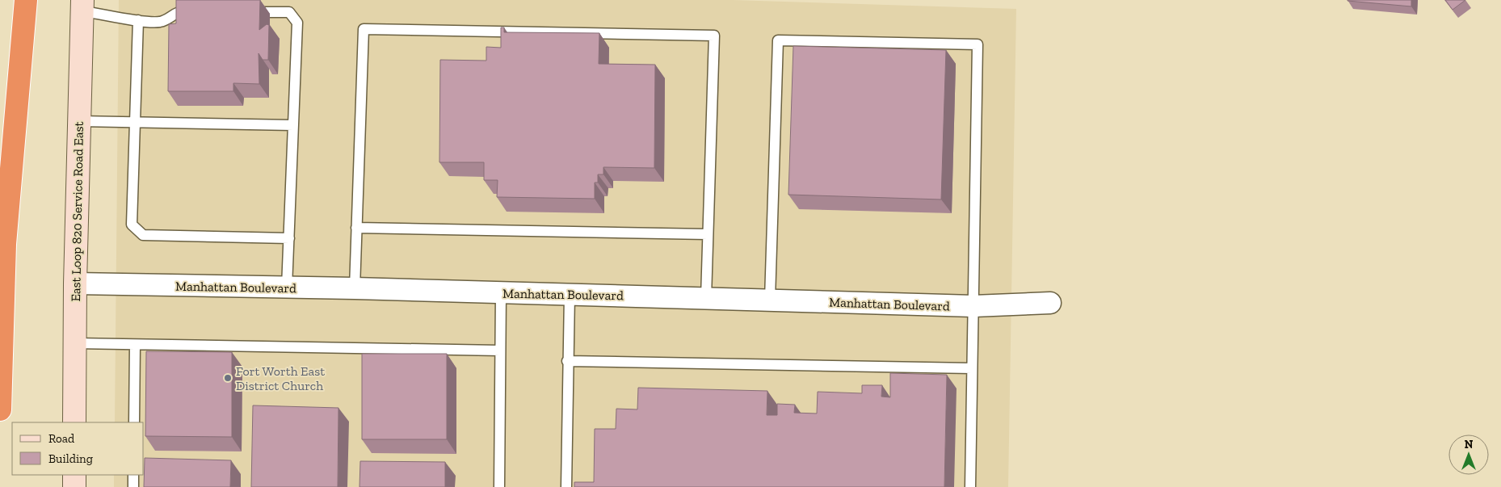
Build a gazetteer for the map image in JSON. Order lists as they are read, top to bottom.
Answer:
{
  "streets": {
    "main road": ["East Loop 820 Service Road East"],
    "street": ["Manhattan Boulevard"]
  },
  "crossings": [
    ["East Loop 820 Service Road East", "Manhattan Boulevard"]
  ],
  "places": ["Fort Worth East District Church"],
  "legend": ["Road", "Building"],
  "north": "top"
}
